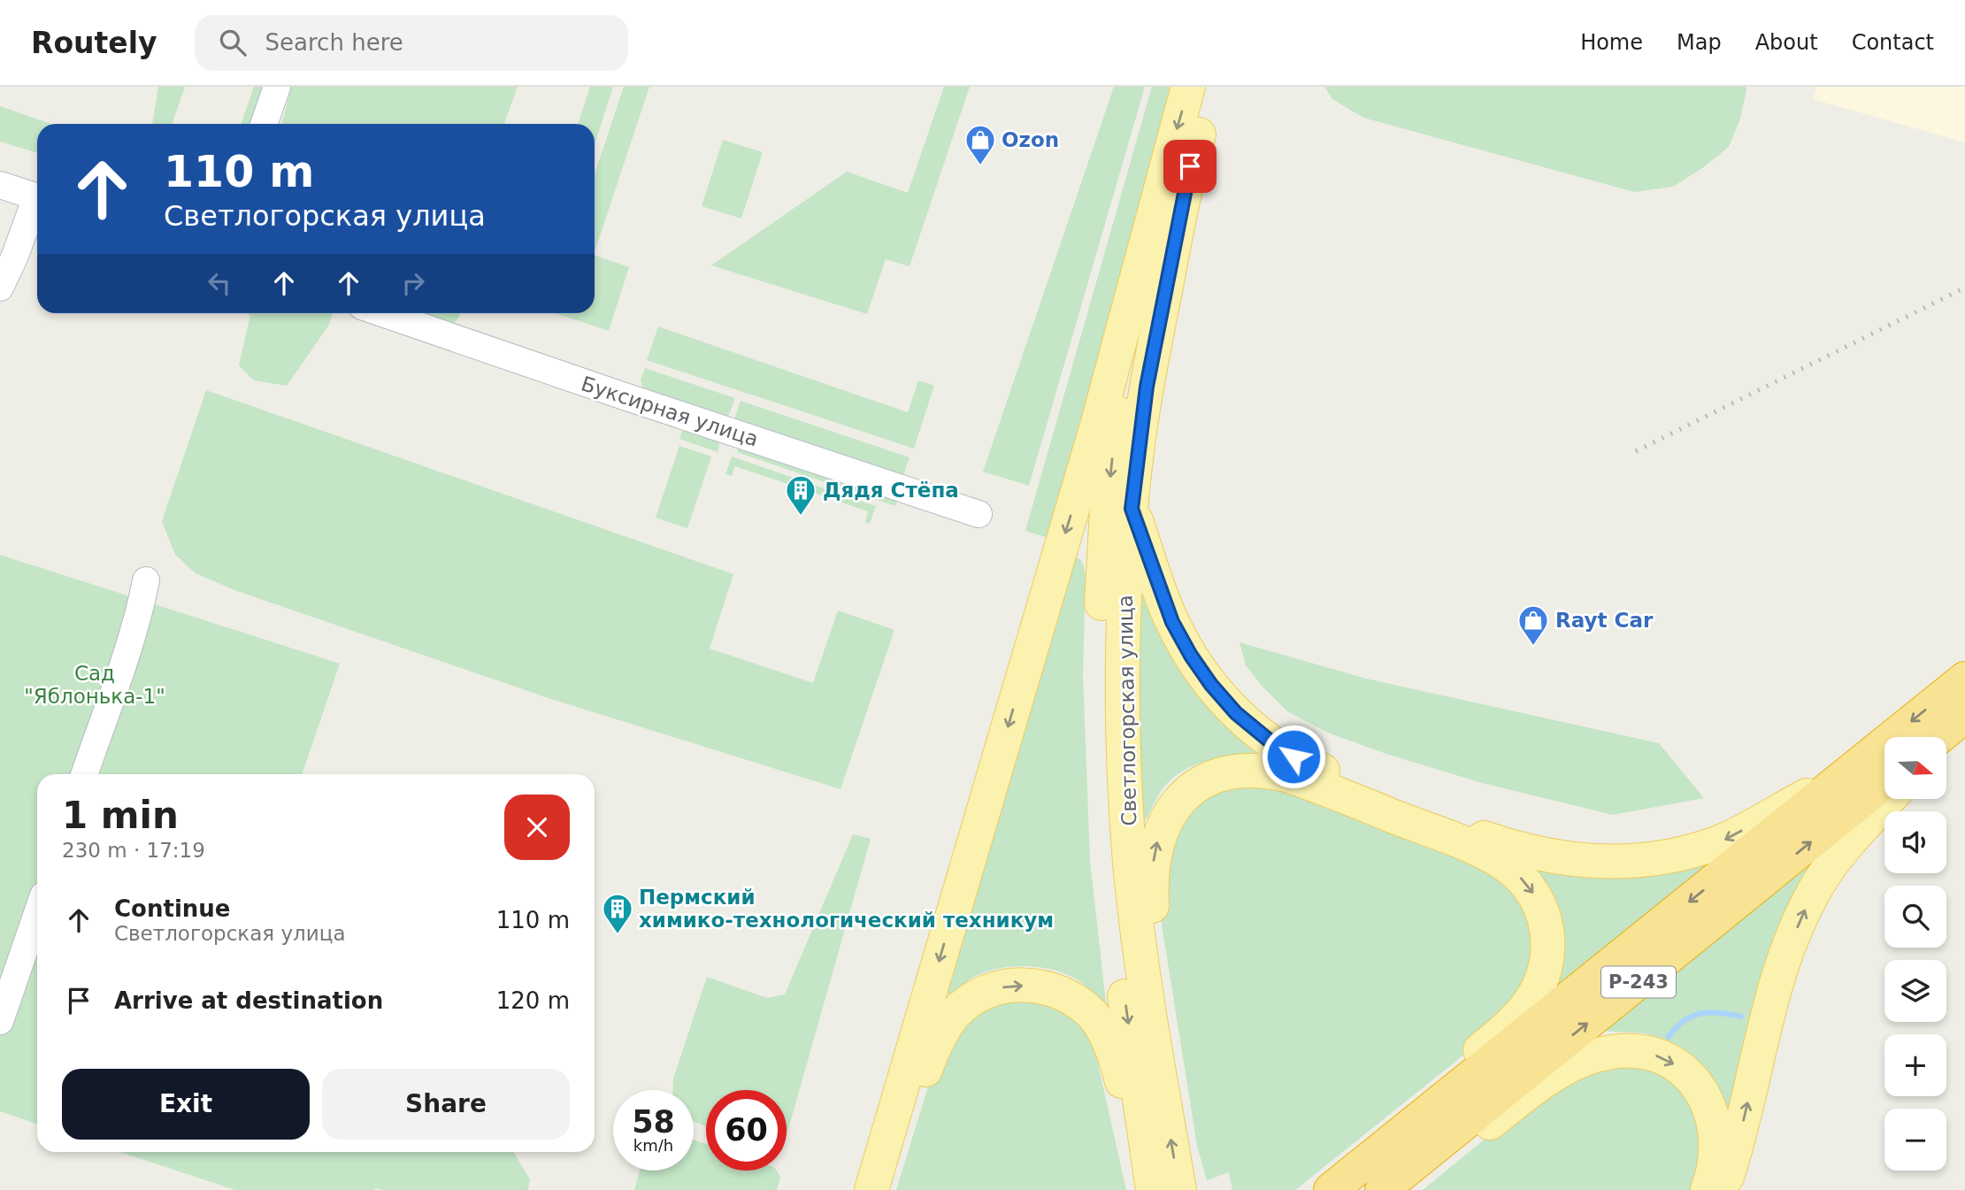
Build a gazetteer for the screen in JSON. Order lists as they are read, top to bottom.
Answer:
{
  "streets": {
    "highway": ["Р-243"],
    "main road": ["Светлогорская улица"],
    "street": ["Буксирная улица"]
  },
  "parks": ["Сад \"Яблонька-1\""],
  "places": {
    "shop": ["Ozon", "Rayt Car"],
    "building": ["Дядя Стёпа", "Пермский химико-технологический техникум"]
  },
  "north": "right",
  "page": {
    "header": "Routely",
    "search": "Search here",
    "nav": [
      "Home",
      "Map",
      "About",
      "Contact"
    ],
    "turn": ["110 m", "Светлогорская улица"],
    "map_buttons": ["+", "−"],
    "heading": ["1 min", "230 m · 17:19"],
    "list": [
      {
        "name": "Continue",
        "note": "Светлогорская улица",
        "value": "110 m"
      },
      {
        "name": "Arrive at destination",
        "value": "120 m"
      }
    ],
    "buttons": ["Exit", "Share"],
    "speed": "58 km/h",
    "limit": "60"
  }
}
